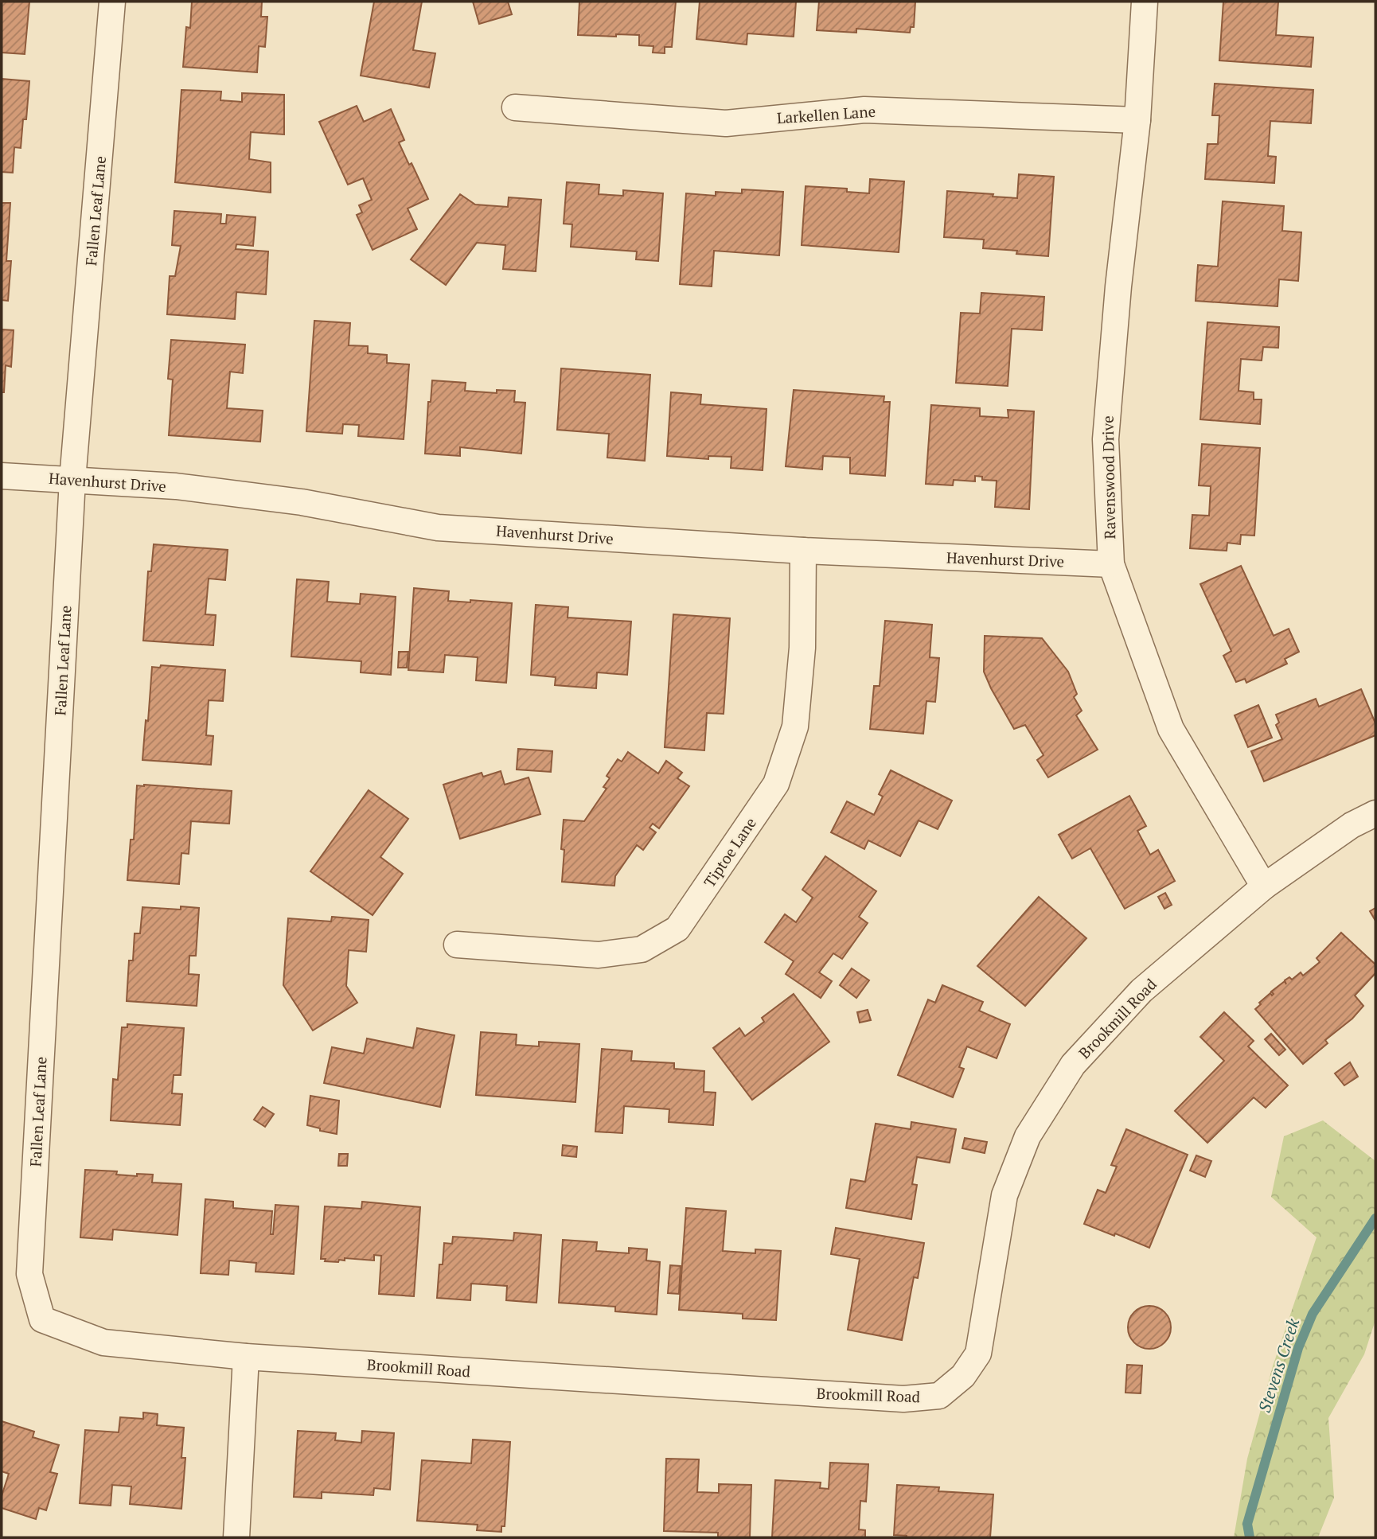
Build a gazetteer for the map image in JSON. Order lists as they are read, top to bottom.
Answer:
{
  "streets": {
    "street": [
      "Larkellen Lane",
      "Fallen Leaf Lane",
      "Ravenswood Drive",
      "Havenhurst Drive",
      "Tiptoe Lane",
      "Brookmill Road"
    ]
  },
  "crossings": [
    ["Larkellen Lane", "Ravenswood Drive"],
    ["Fallen Leaf Lane", "Havenhurst Drive"],
    ["Fallen Leaf Lane", "Brookmill Road"],
    ["Ravenswood Drive", "Havenhurst Drive"],
    ["Ravenswood Drive", "Brookmill Road"],
    ["Havenhurst Drive", "Tiptoe Lane"]
  ],
  "water": ["Stevens Creek"]
}
